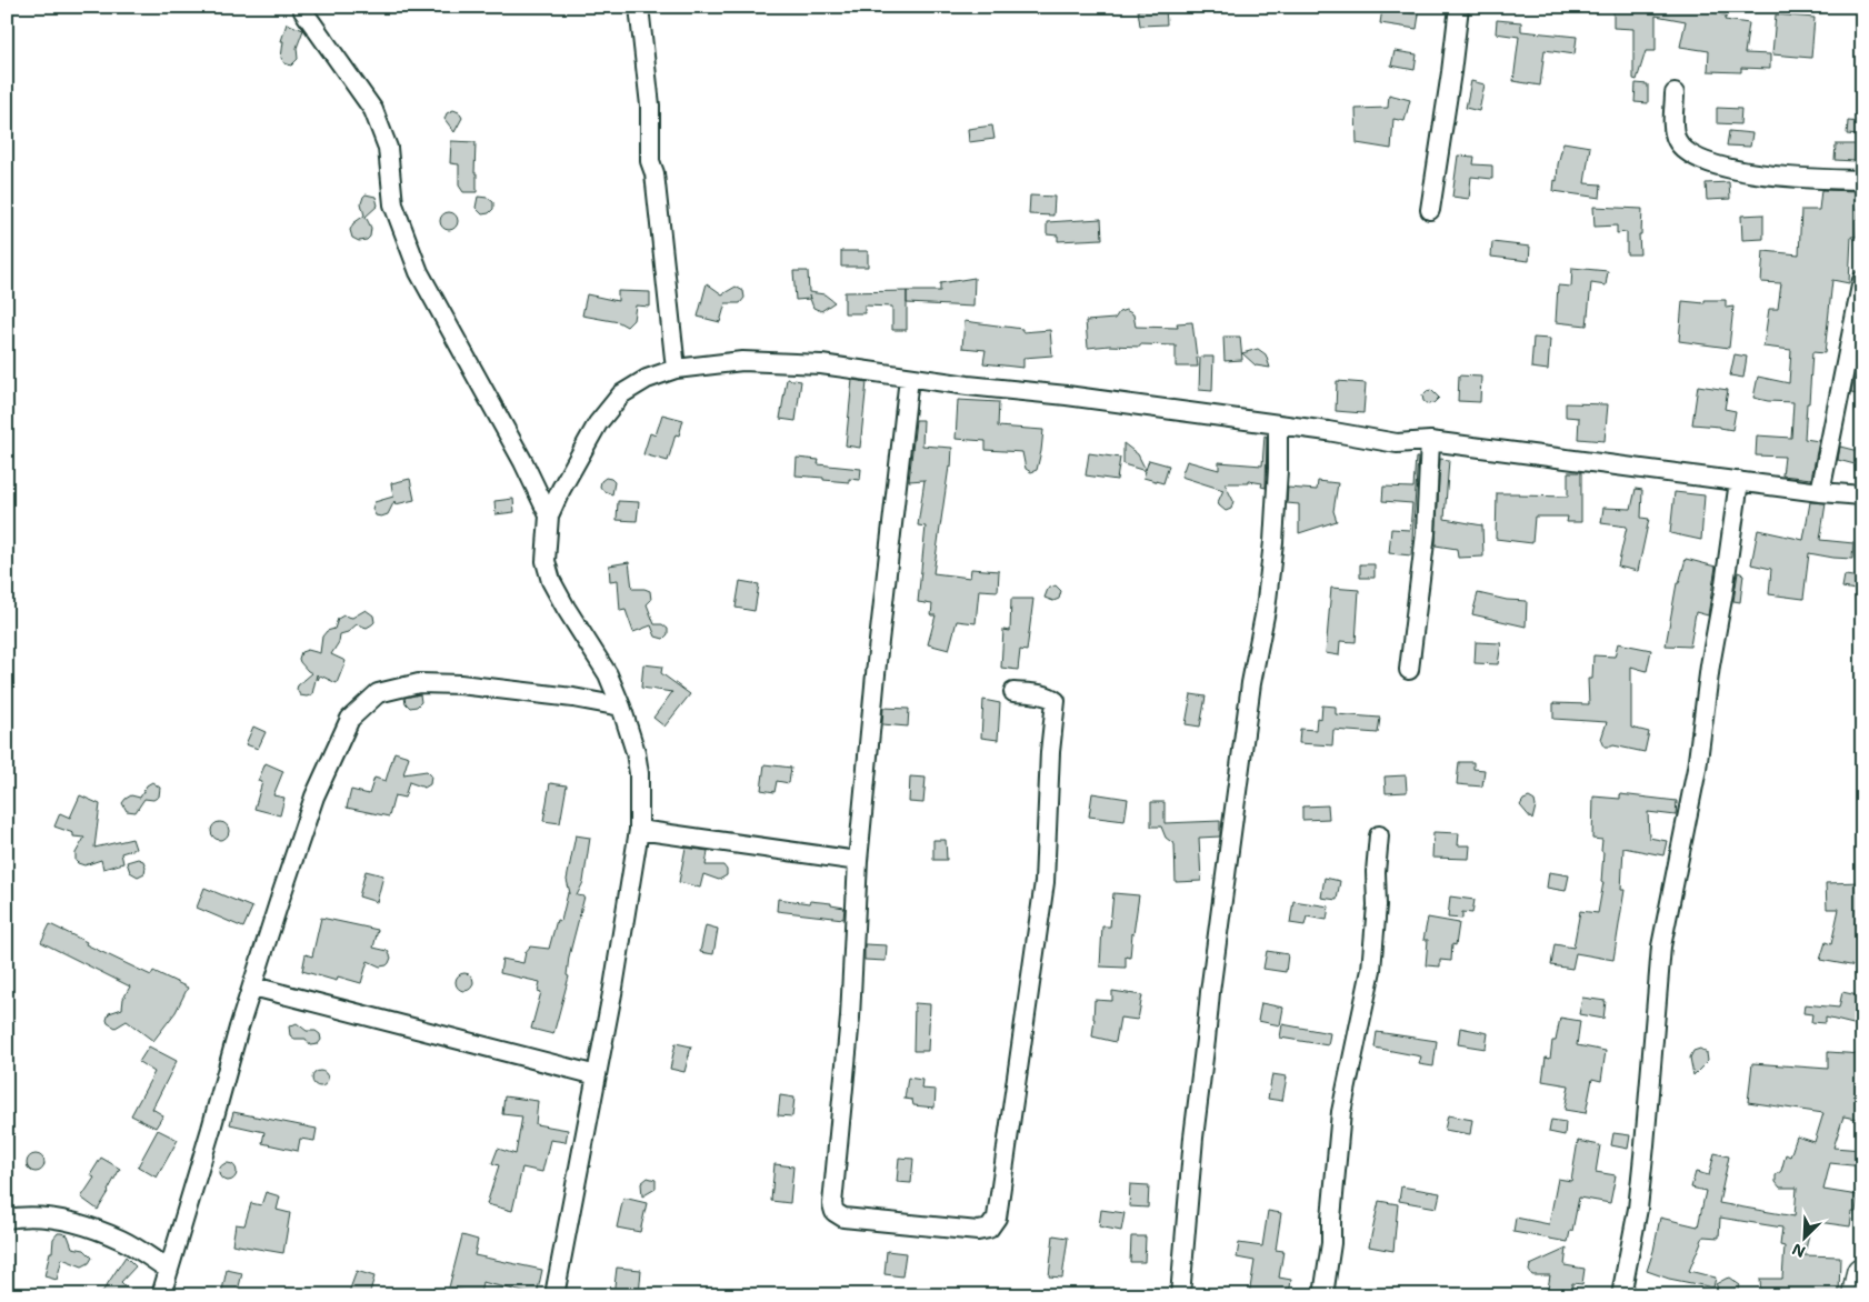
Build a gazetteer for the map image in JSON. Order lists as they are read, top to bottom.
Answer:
{
  "north": "bottom left"
}
